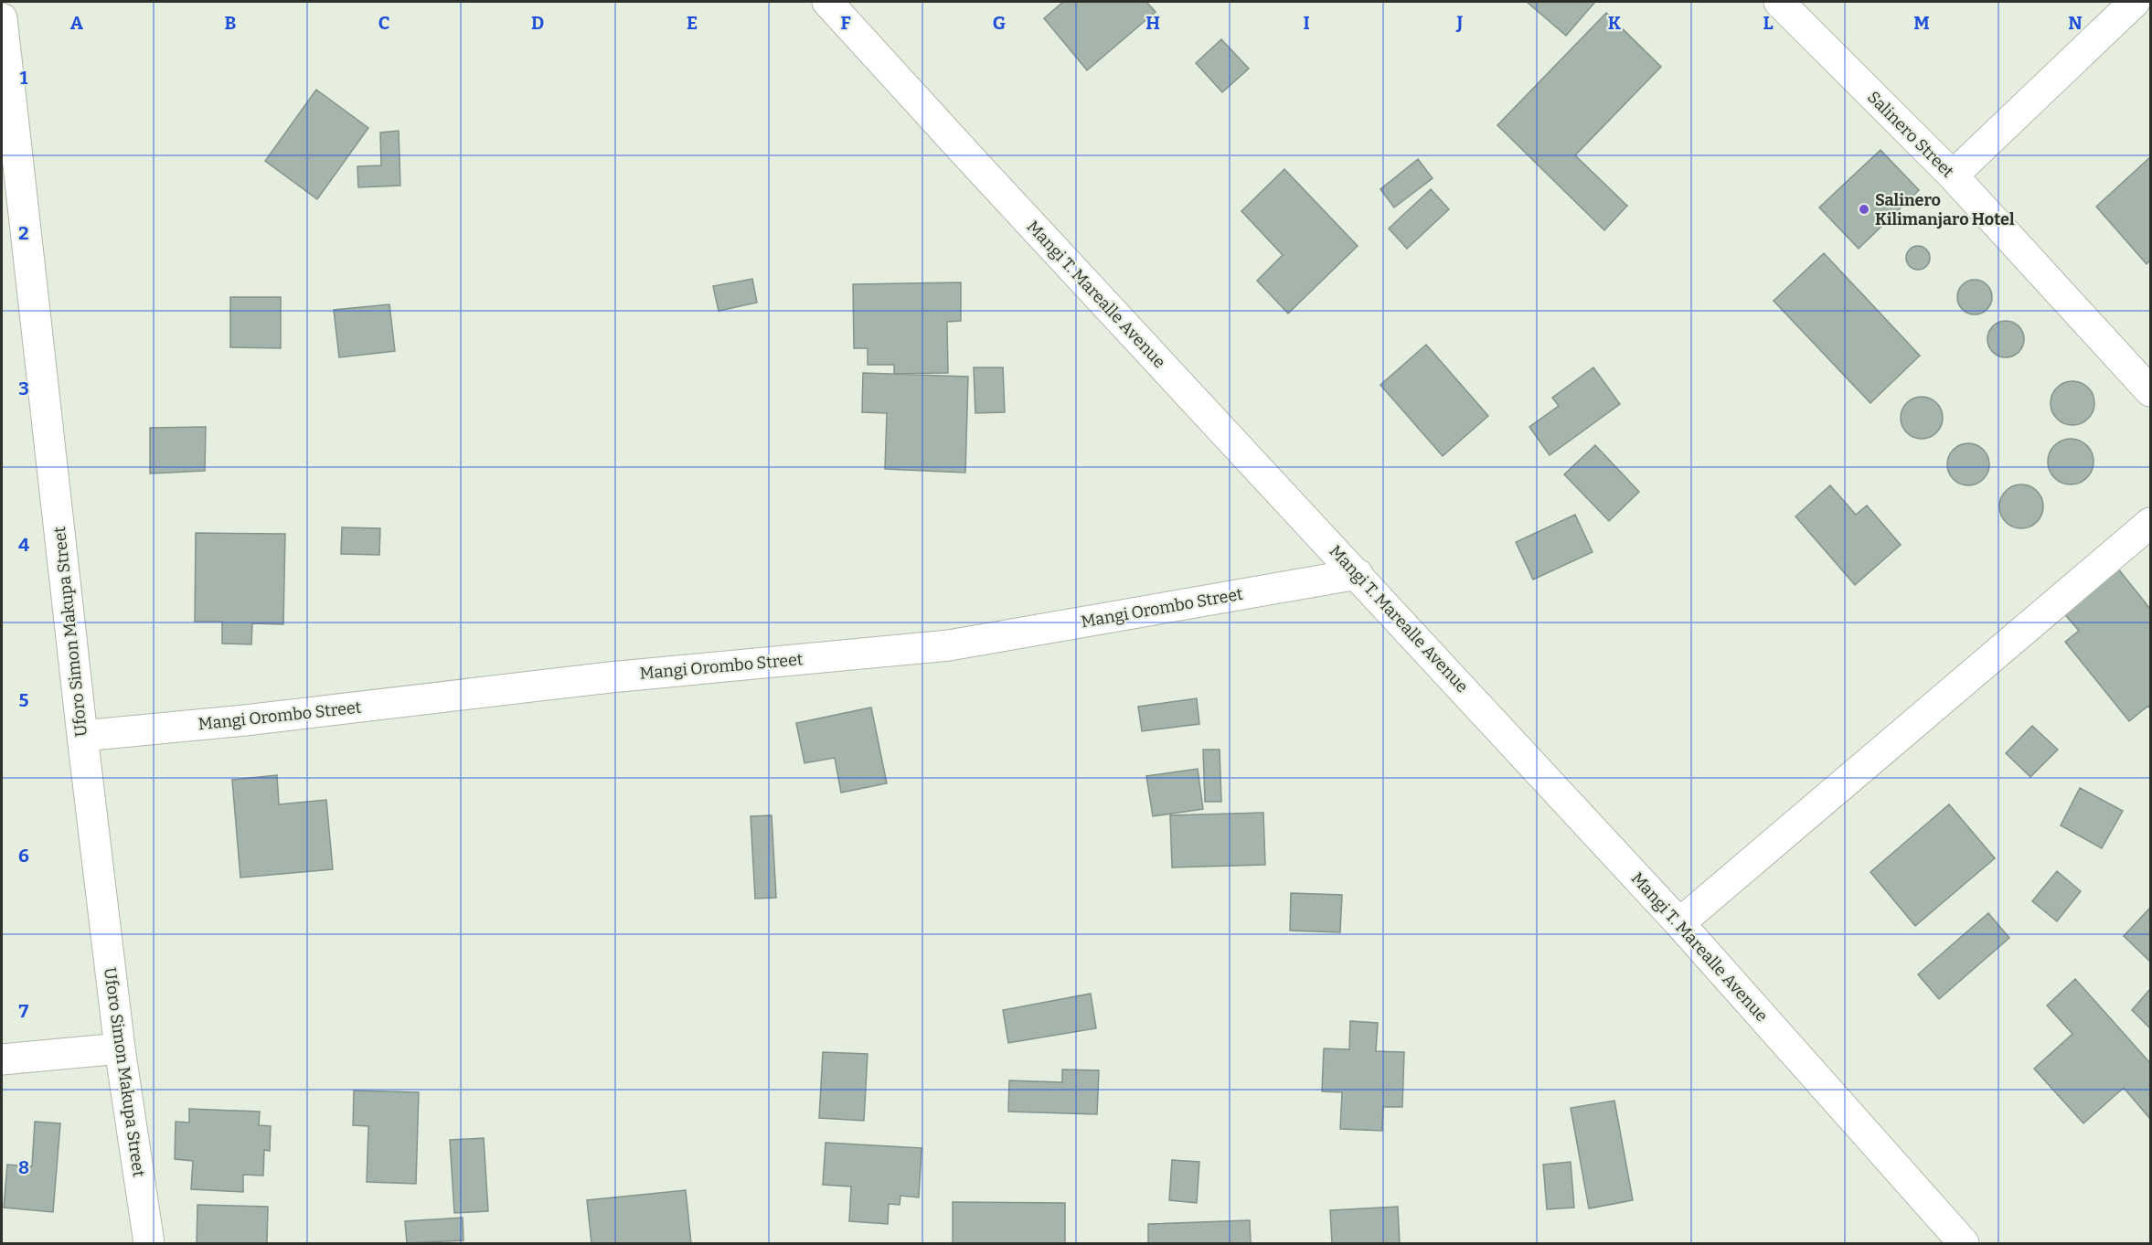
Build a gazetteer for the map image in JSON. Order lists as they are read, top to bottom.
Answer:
{
  "streets": {
    "street": [
      "Salinero Street",
      "Mangi T. Marealle Avenue",
      "Mangi Orombo Street",
      "Uforo Simon Makupa Street"
    ]
  },
  "crossings": [
    ["Mangi T. Marealle Avenue", "Mangi Orombo Street"],
    ["Mangi Orombo Street", "Uforo Simon Makupa Street"]
  ],
  "places": ["Salinero Kilimanjaro Hotel"],
  "grid": {
    "columns": [
      "A",
      "B",
      "C",
      "D",
      "E",
      "F",
      "G",
      "H",
      "I",
      "J",
      "K",
      "L",
      "M",
      "N"
    ],
    "rows": [
      "1",
      "2",
      "3",
      "4",
      "5",
      "6",
      "7",
      "8"
    ]
  }
}
